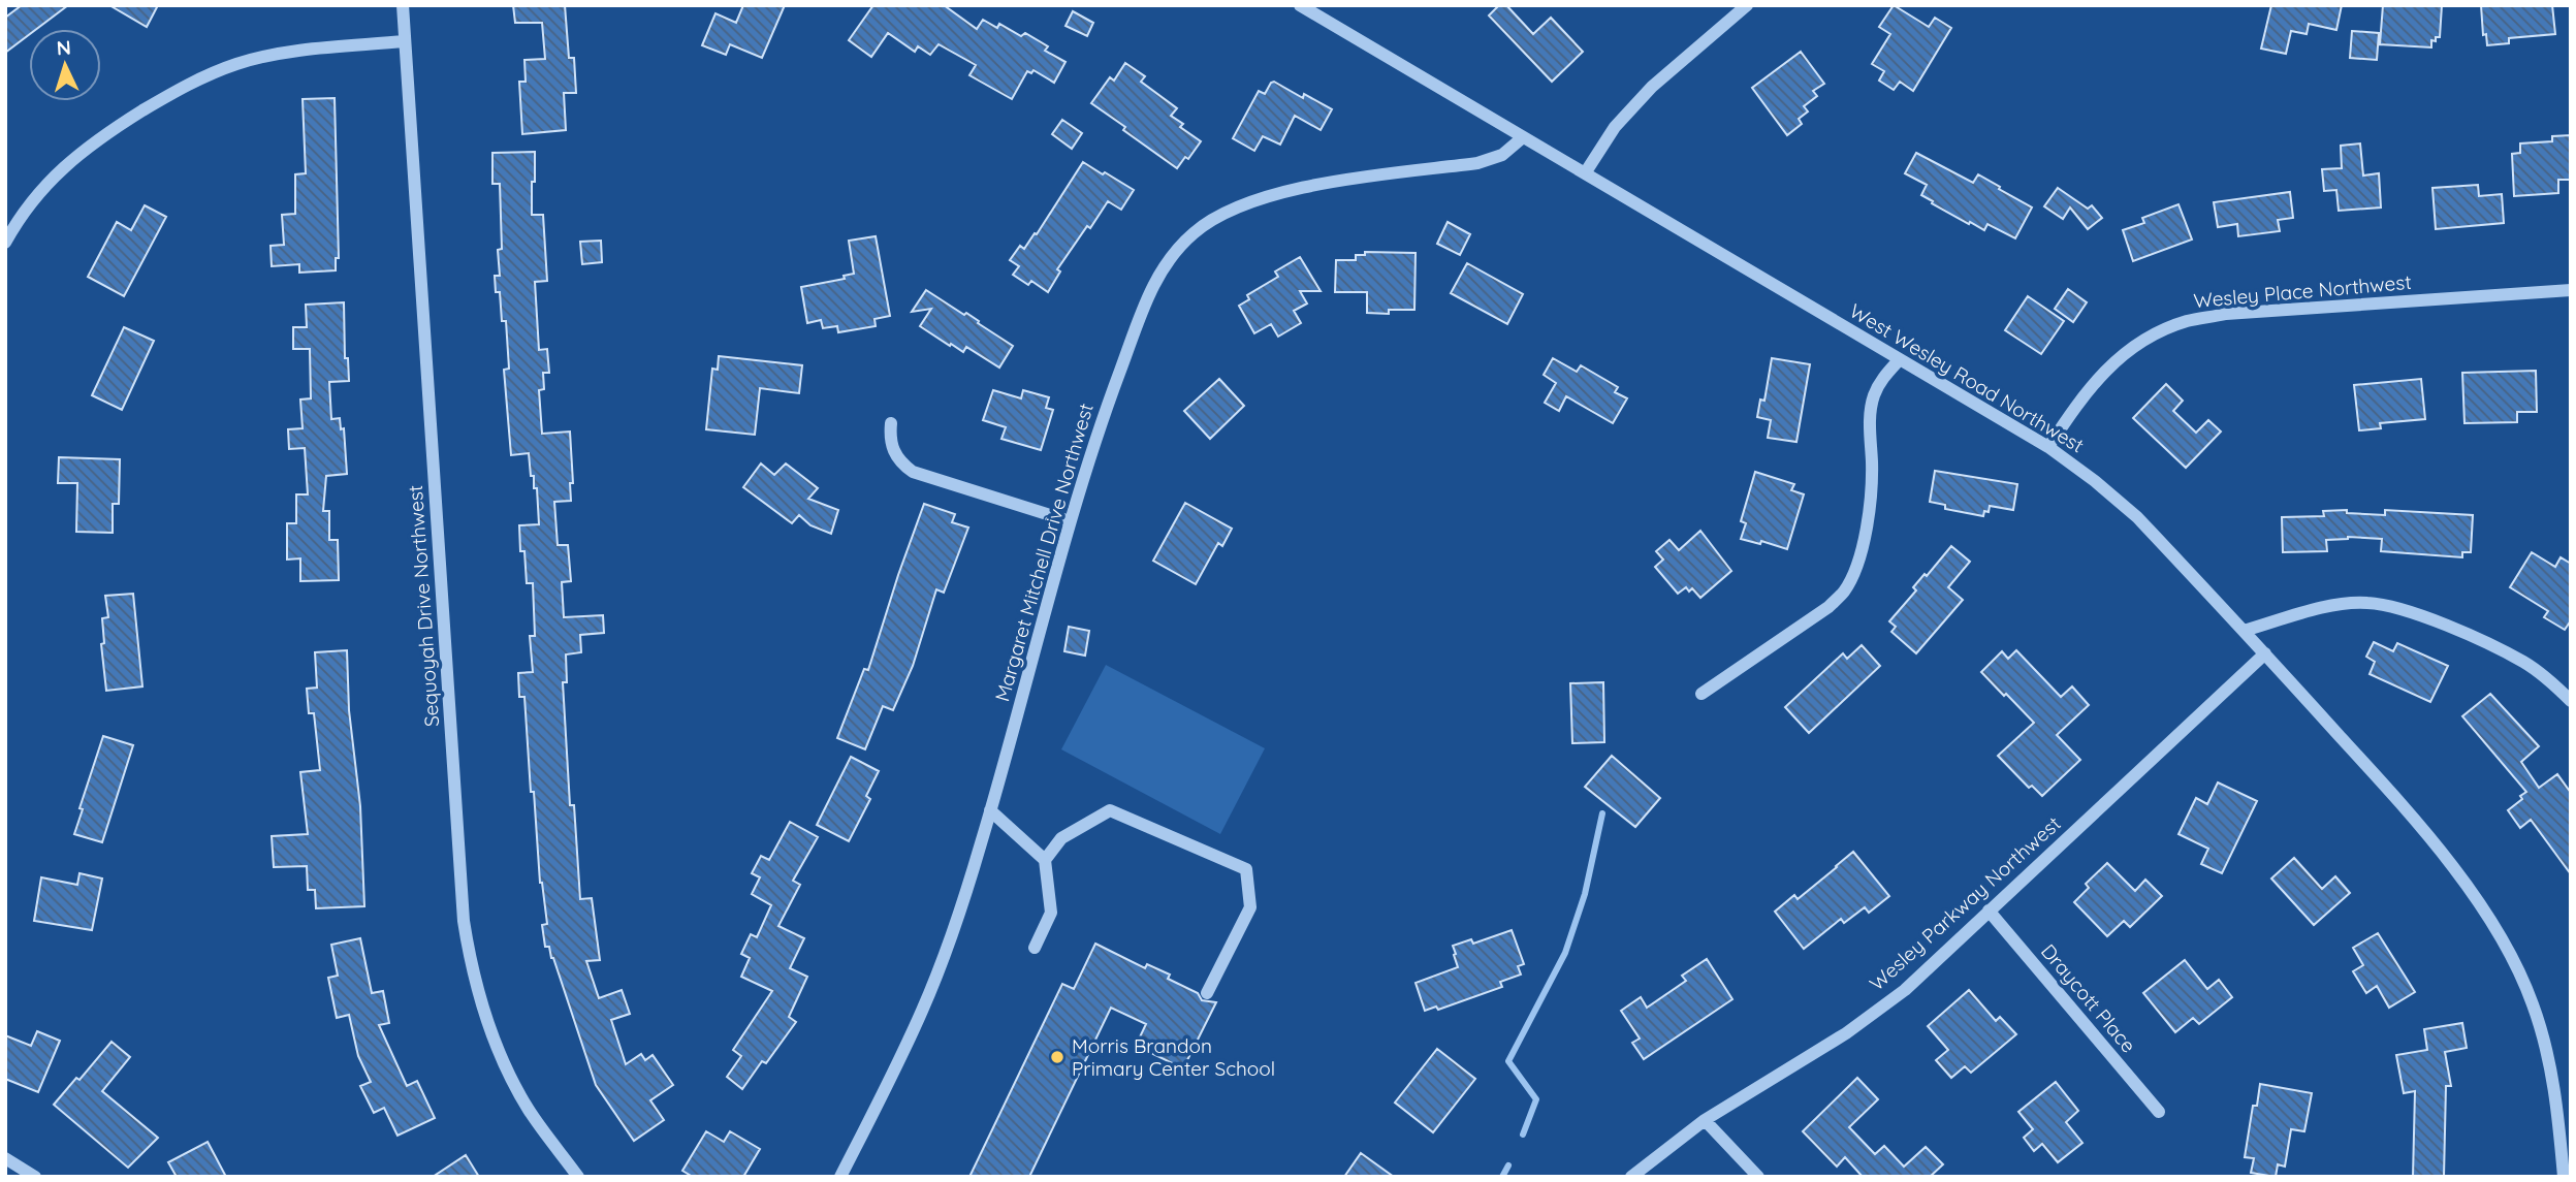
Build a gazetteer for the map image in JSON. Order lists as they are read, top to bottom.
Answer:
{
  "streets": {
    "street": [
      "Wesley Place Northwest",
      "West Wesley Road Northwest",
      "Margaret Mitchell Drive Northwest",
      "Sequoyah Drive Northwest",
      "Wesley Parkway Northwest",
      "Draycott Place"
    ]
  },
  "crossings": [
    ["Wesley Place Northwest", "West Wesley Road Northwest"],
    ["West Wesley Road Northwest", "Margaret Mitchell Drive Northwest"],
    ["West Wesley Road Northwest", "Wesley Parkway Northwest"],
    ["Wesley Parkway Northwest", "Draycott Place"]
  ],
  "places": ["Morris Brandon Primary Center School"],
  "north": "top"
}
